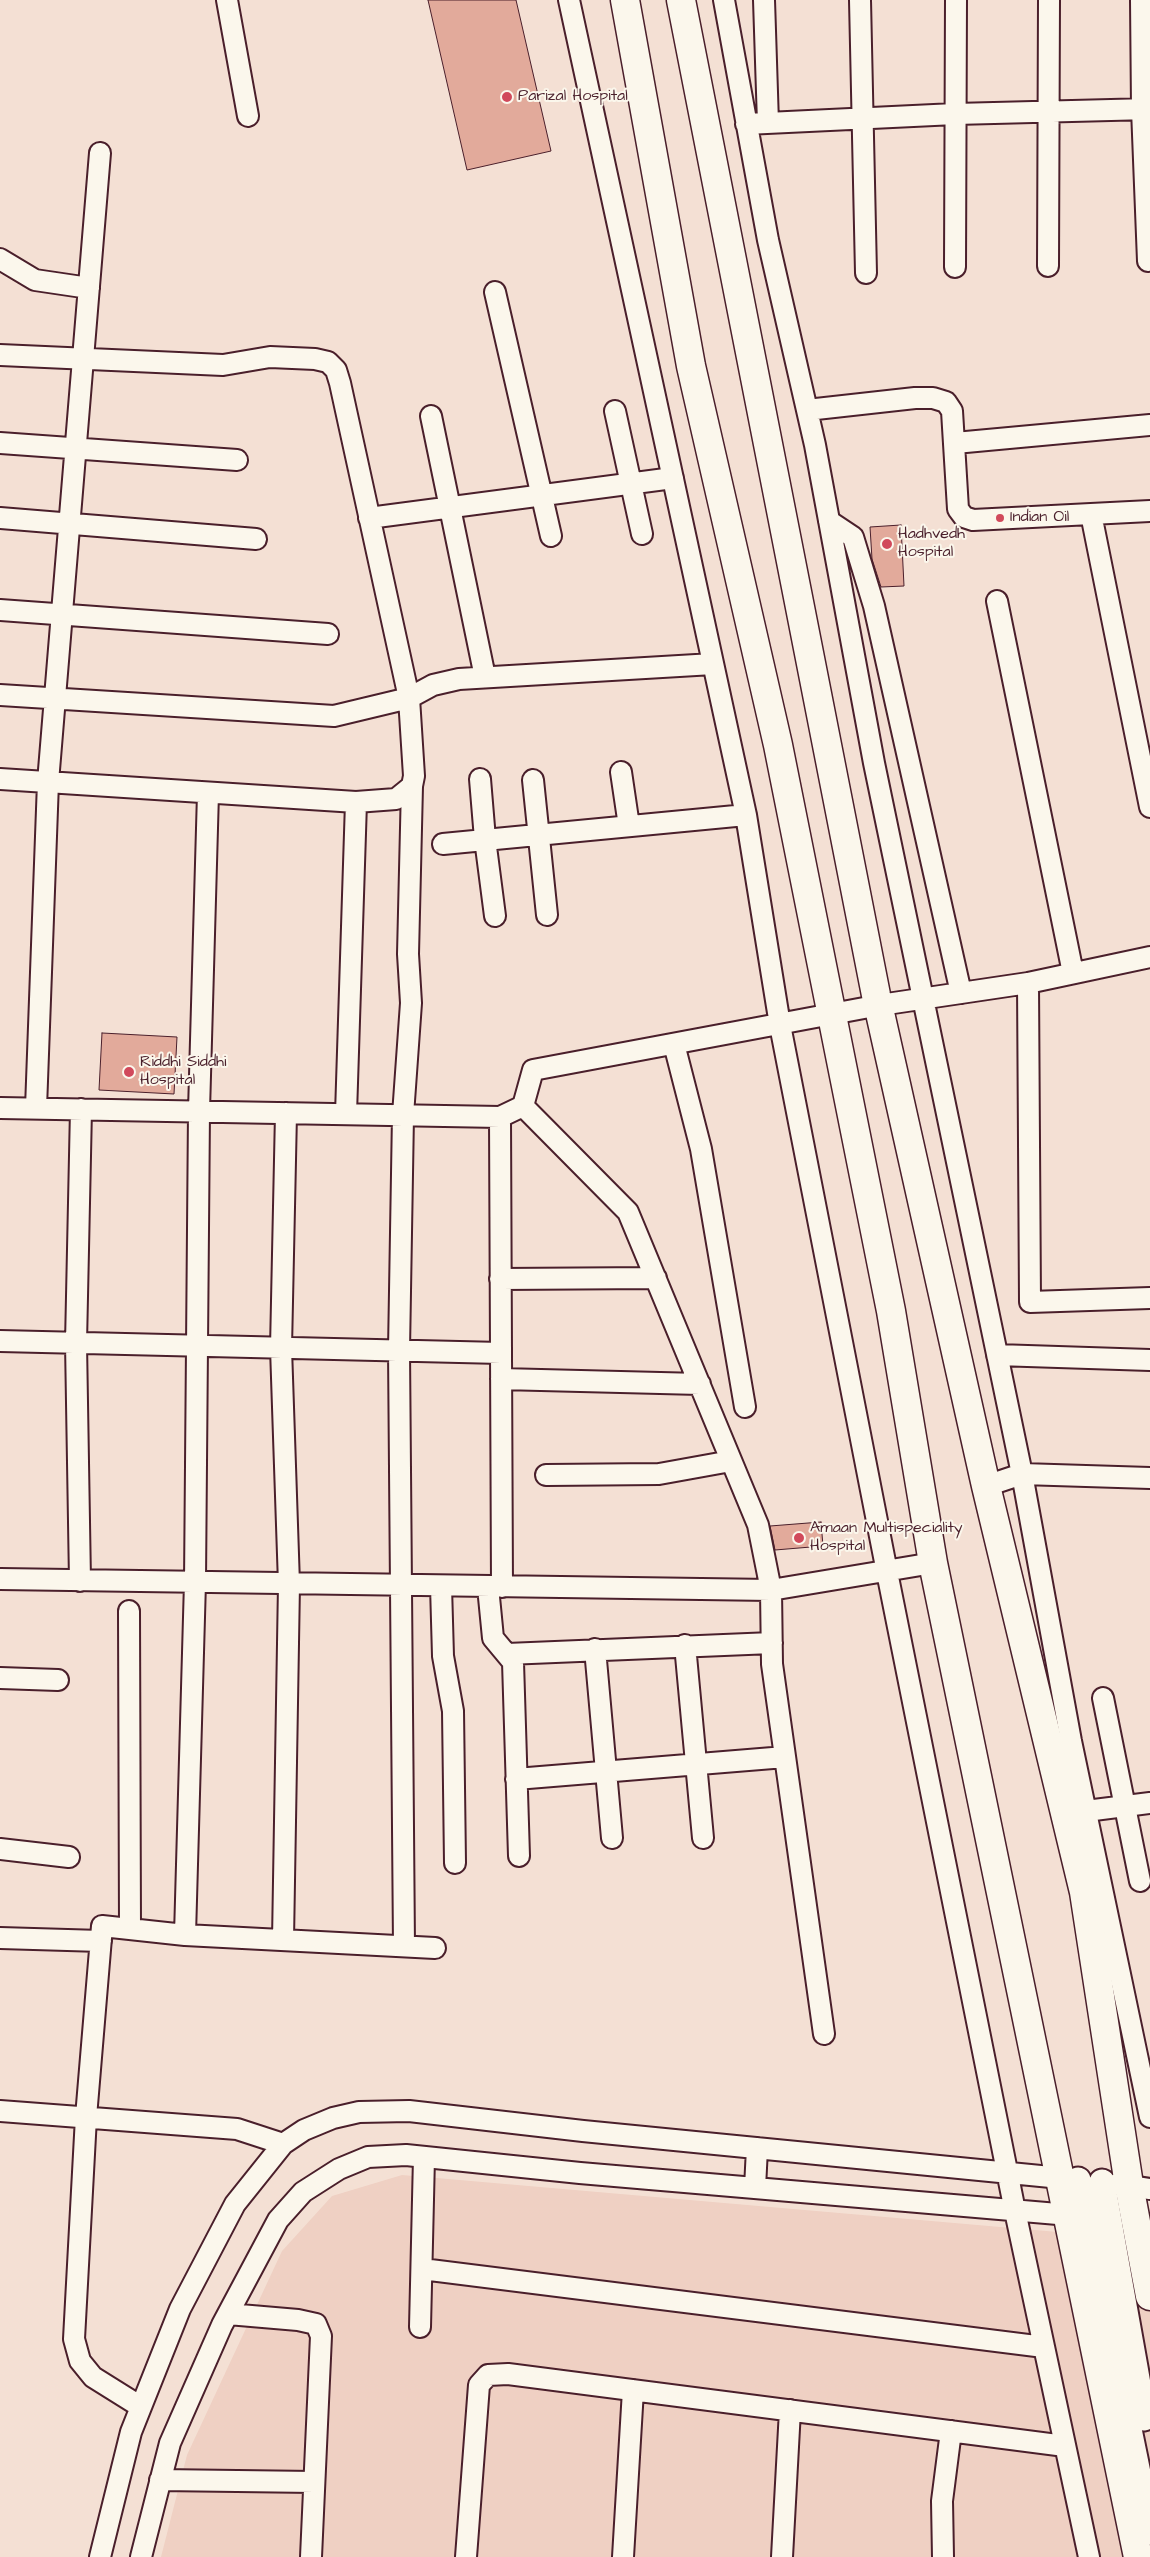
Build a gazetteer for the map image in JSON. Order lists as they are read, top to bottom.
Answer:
{
  "places": [
    "Parizal Hospital",
    "Indian Oil",
    "Hadhvedh Hospital",
    "Riddhi Siddhi Hospital",
    "Amaan Multispeciality Hospital"
  ]
}
